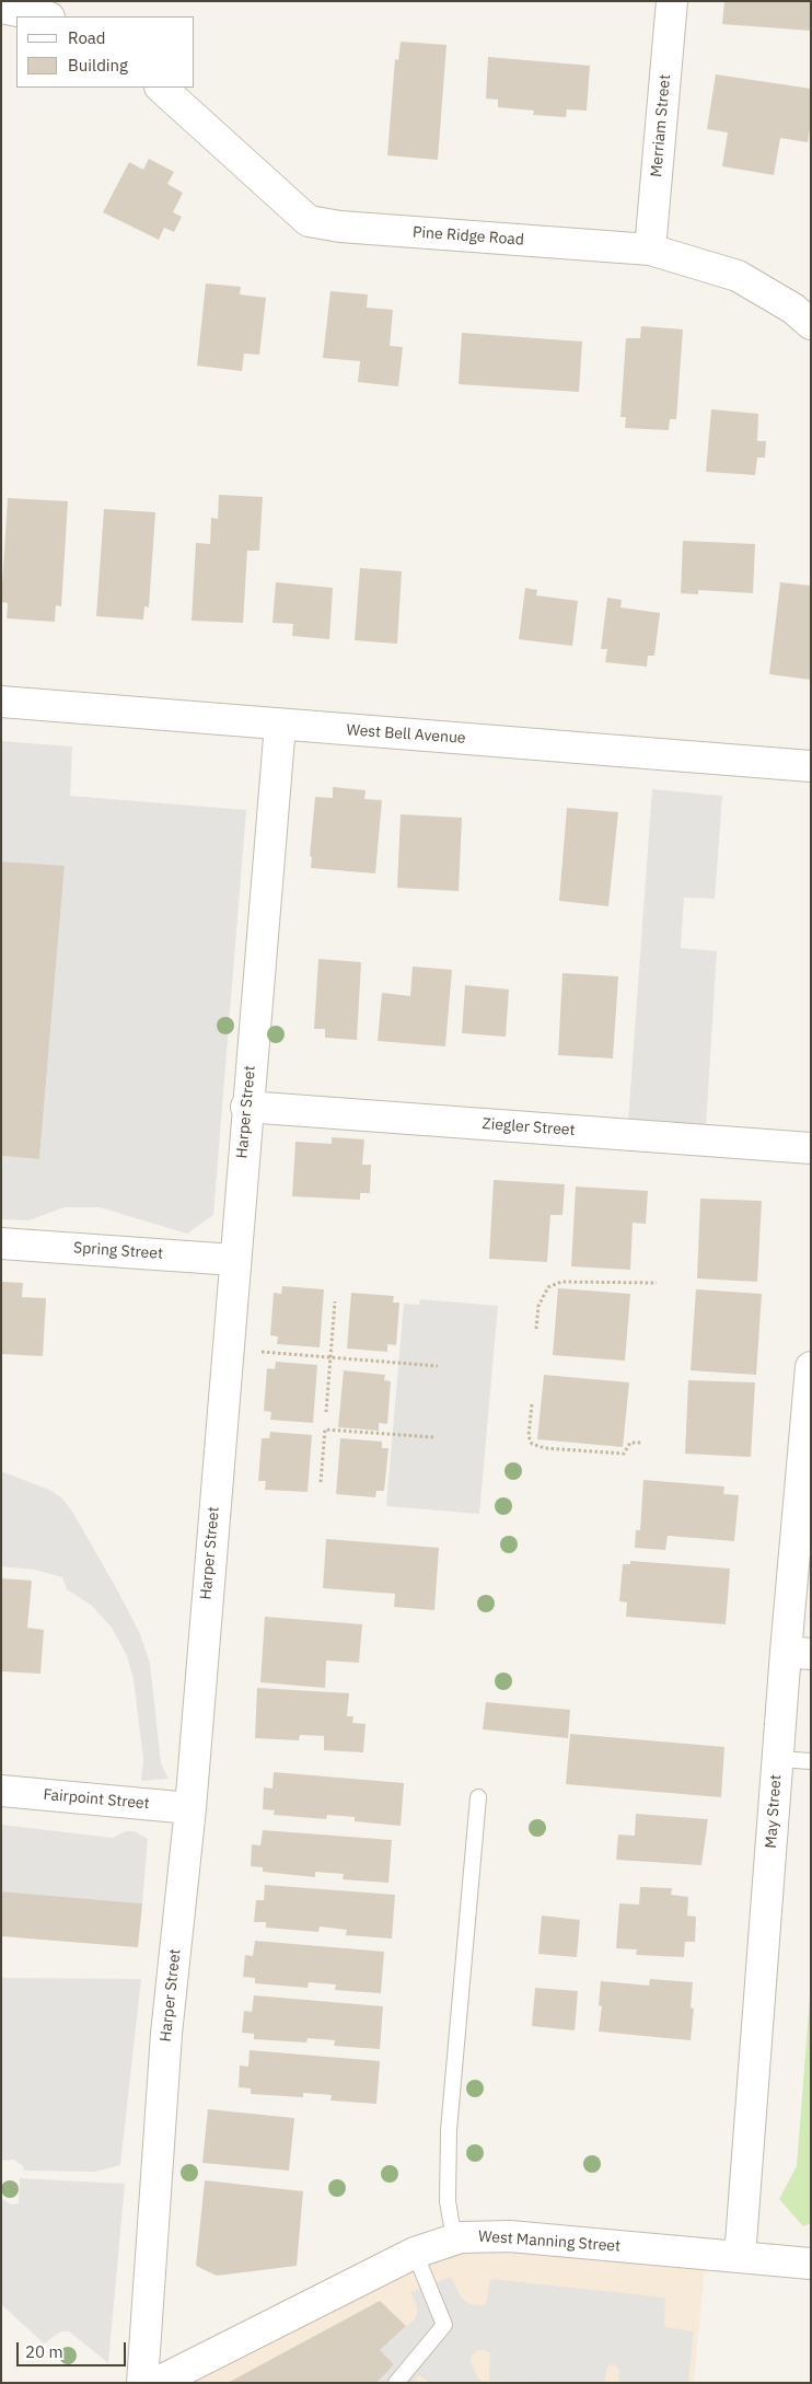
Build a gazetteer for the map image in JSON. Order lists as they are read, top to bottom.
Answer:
{
  "streets": {
    "street": [
      "Merriam Street",
      "Pine Ridge Road",
      "West Bell Avenue",
      "Harper Street",
      "Ziegler Street",
      "Spring Street",
      "Fairpoint Street",
      "May Street",
      "West Manning Street"
    ]
  },
  "crossings": [
    ["Merriam Street", "Pine Ridge Road"],
    ["West Bell Avenue", "Harper Street"],
    ["Harper Street", "Ziegler Street"],
    ["Harper Street", "Spring Street"],
    ["Harper Street", "Fairpoint Street"],
    ["May Street", "West Manning Street"]
  ],
  "legend": ["Road", "Building"],
  "scale_bar": "20 m"
}
